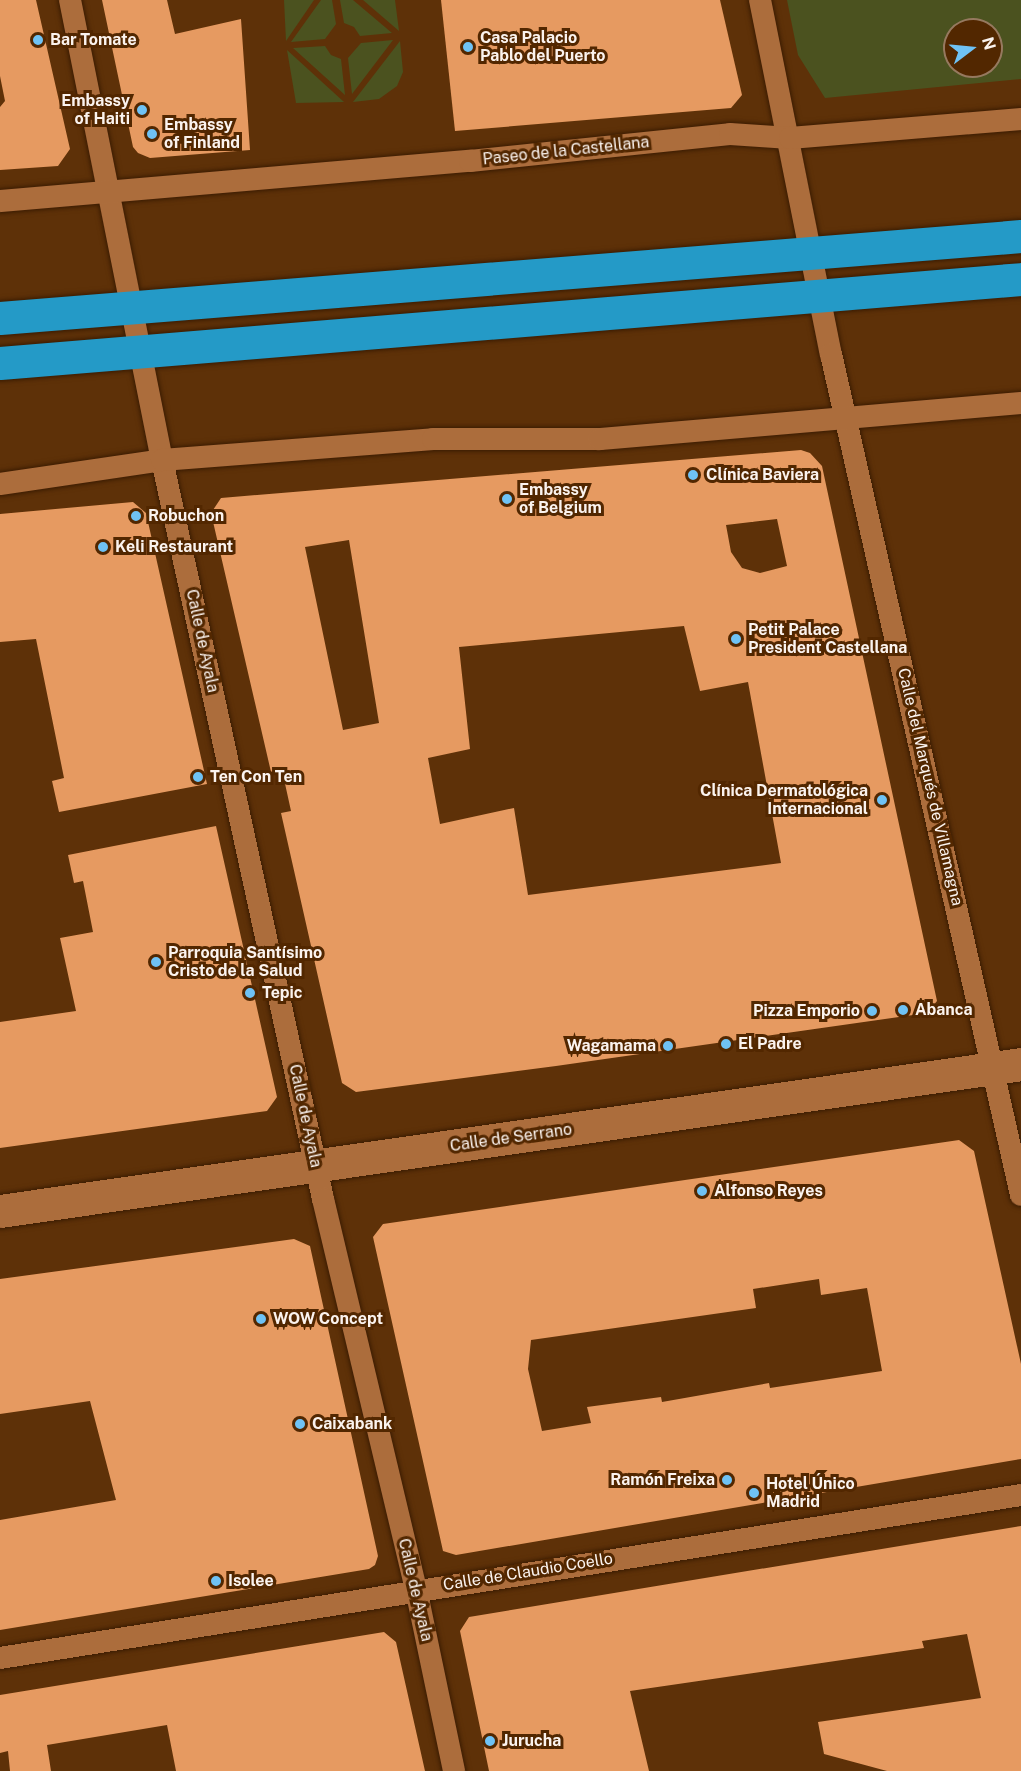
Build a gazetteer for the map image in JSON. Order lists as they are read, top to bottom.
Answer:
{
  "streets": {
    "main road": ["Calle de Serrano"],
    "street": [
      "Paseo de la Castellana",
      "Calle de Ayala",
      "Calle del Marqués de Villamagna",
      "Calle de Claudio Coello"
    ]
  },
  "crossings": [
    ["Paseo de la Castellana", "Calle del Marqués de Villamagna"],
    ["Calle de Ayala", "Calle de Serrano"],
    ["Calle de Ayala", "Calle de Claudio Coello"],
    ["Calle del Marqués de Villamagna", "Calle de Serrano"]
  ],
  "places": [
    "Bar Tomate",
    "Casa Palacio Pablo del Puerto",
    "Embassy of Haiti",
    "Embassy of Finland",
    "Clínica Baviera",
    "Embassy of Belgium",
    "Robuchon",
    "Keli Restaurant",
    "Petit Palace President Castellana",
    "Ten Con Ten",
    "Clínica Dermatológica Internacional",
    "Parroquia Santísimo Cristo de la Salud",
    "Tepic",
    "Abanca",
    "Pizza Emporio",
    "El Padre",
    "Wagamama",
    "Alfonso Reyes",
    "WOW Concept",
    "Caixabank",
    "Ramón Freixa",
    "Hotel Único Madrid",
    "Isolee",
    "Jurucha"
  ],
  "north": "right"
}
